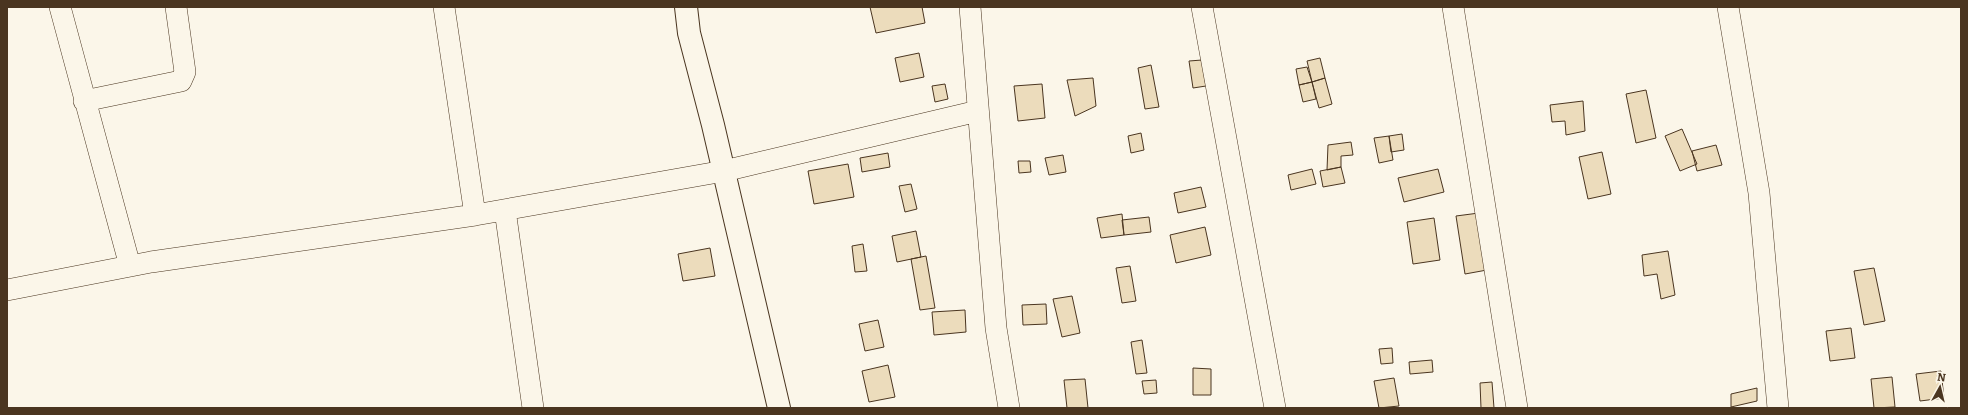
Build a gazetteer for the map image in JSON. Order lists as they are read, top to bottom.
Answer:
{
  "north": "top"
}
